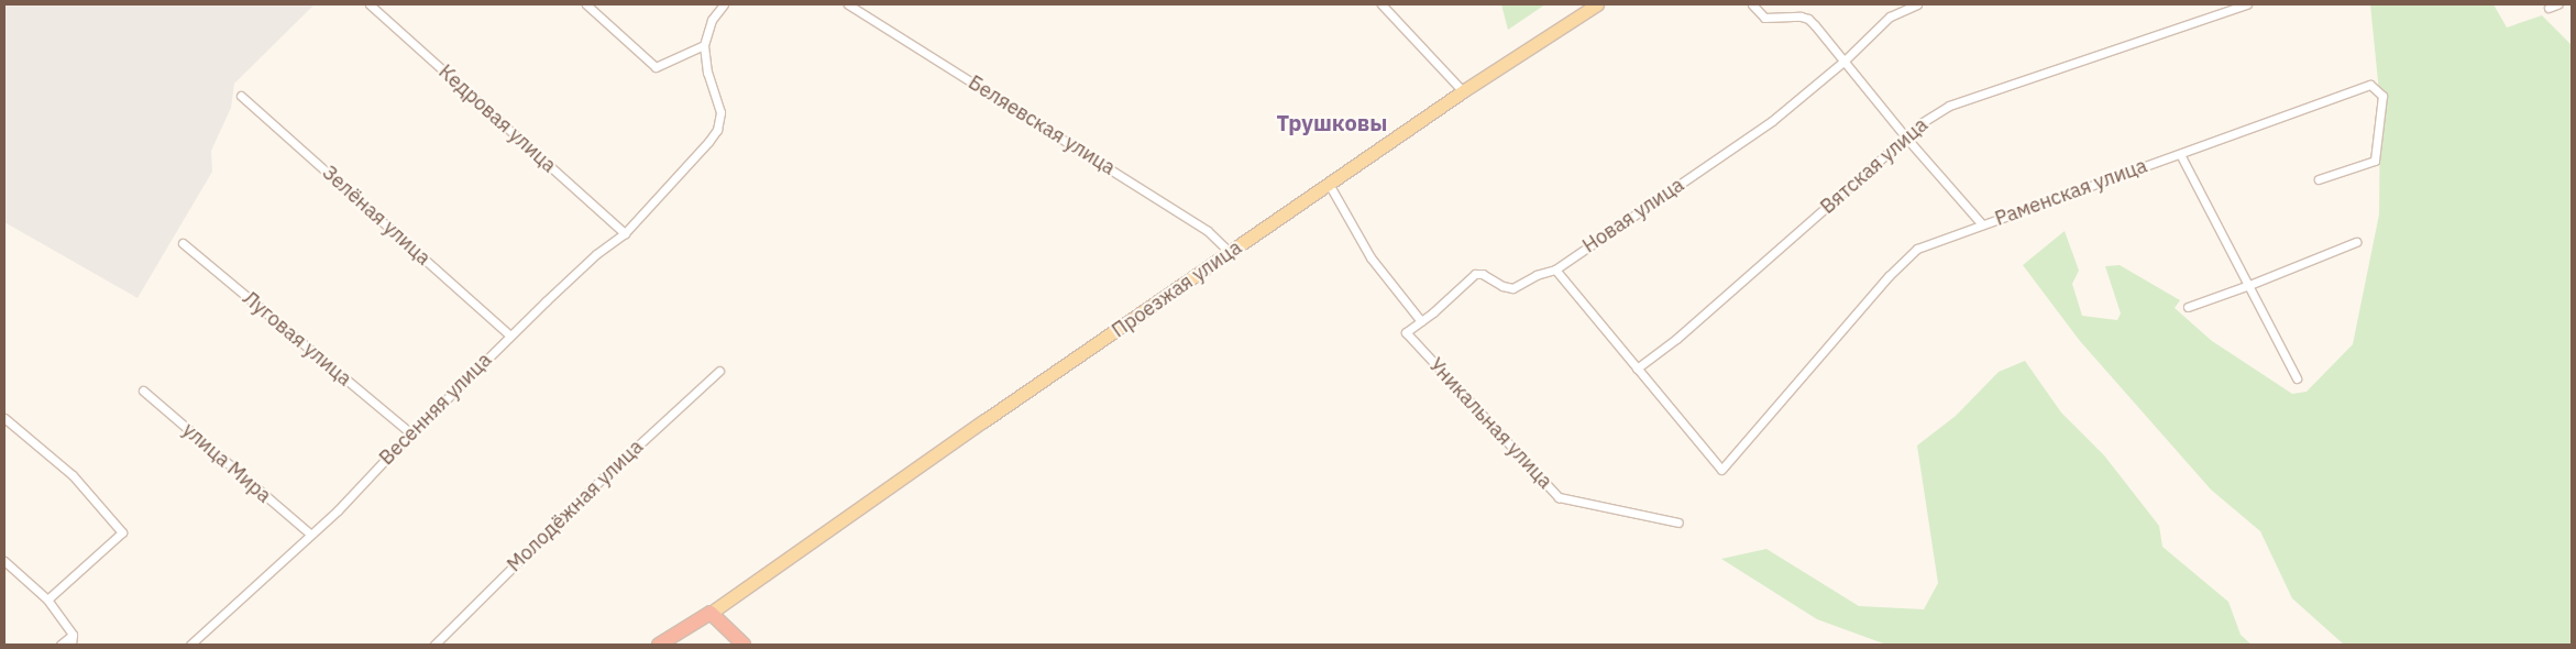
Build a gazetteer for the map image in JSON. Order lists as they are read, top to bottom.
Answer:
{
  "streets": {
    "main road": ["Проезжая улица"],
    "street": [
      "Кедровая улица",
      "Беляевская улица",
      "Вятская улица",
      "Раменская улица",
      "Зелёная улица",
      "Новая улица",
      "Луговая улица",
      "Весенняя улица",
      "Уникальная улица",
      "улица Мира",
      "Молодёжная улица"
    ]
  },
  "crossings": [
    ["Кедровая улица", "Весенняя улица"],
    ["Беляевская улица", "Проезжая улица"],
    ["Вятская улица", "Раменская улица"],
    ["Зелёная улица", "Весенняя улица"],
    ["Новая улица", "Уникальная улица"],
    ["Луговая улица", "Весенняя улица"],
    ["Весенняя улица", "улица Мира"]
  ],
  "districts": ["Трушковы"]
}
